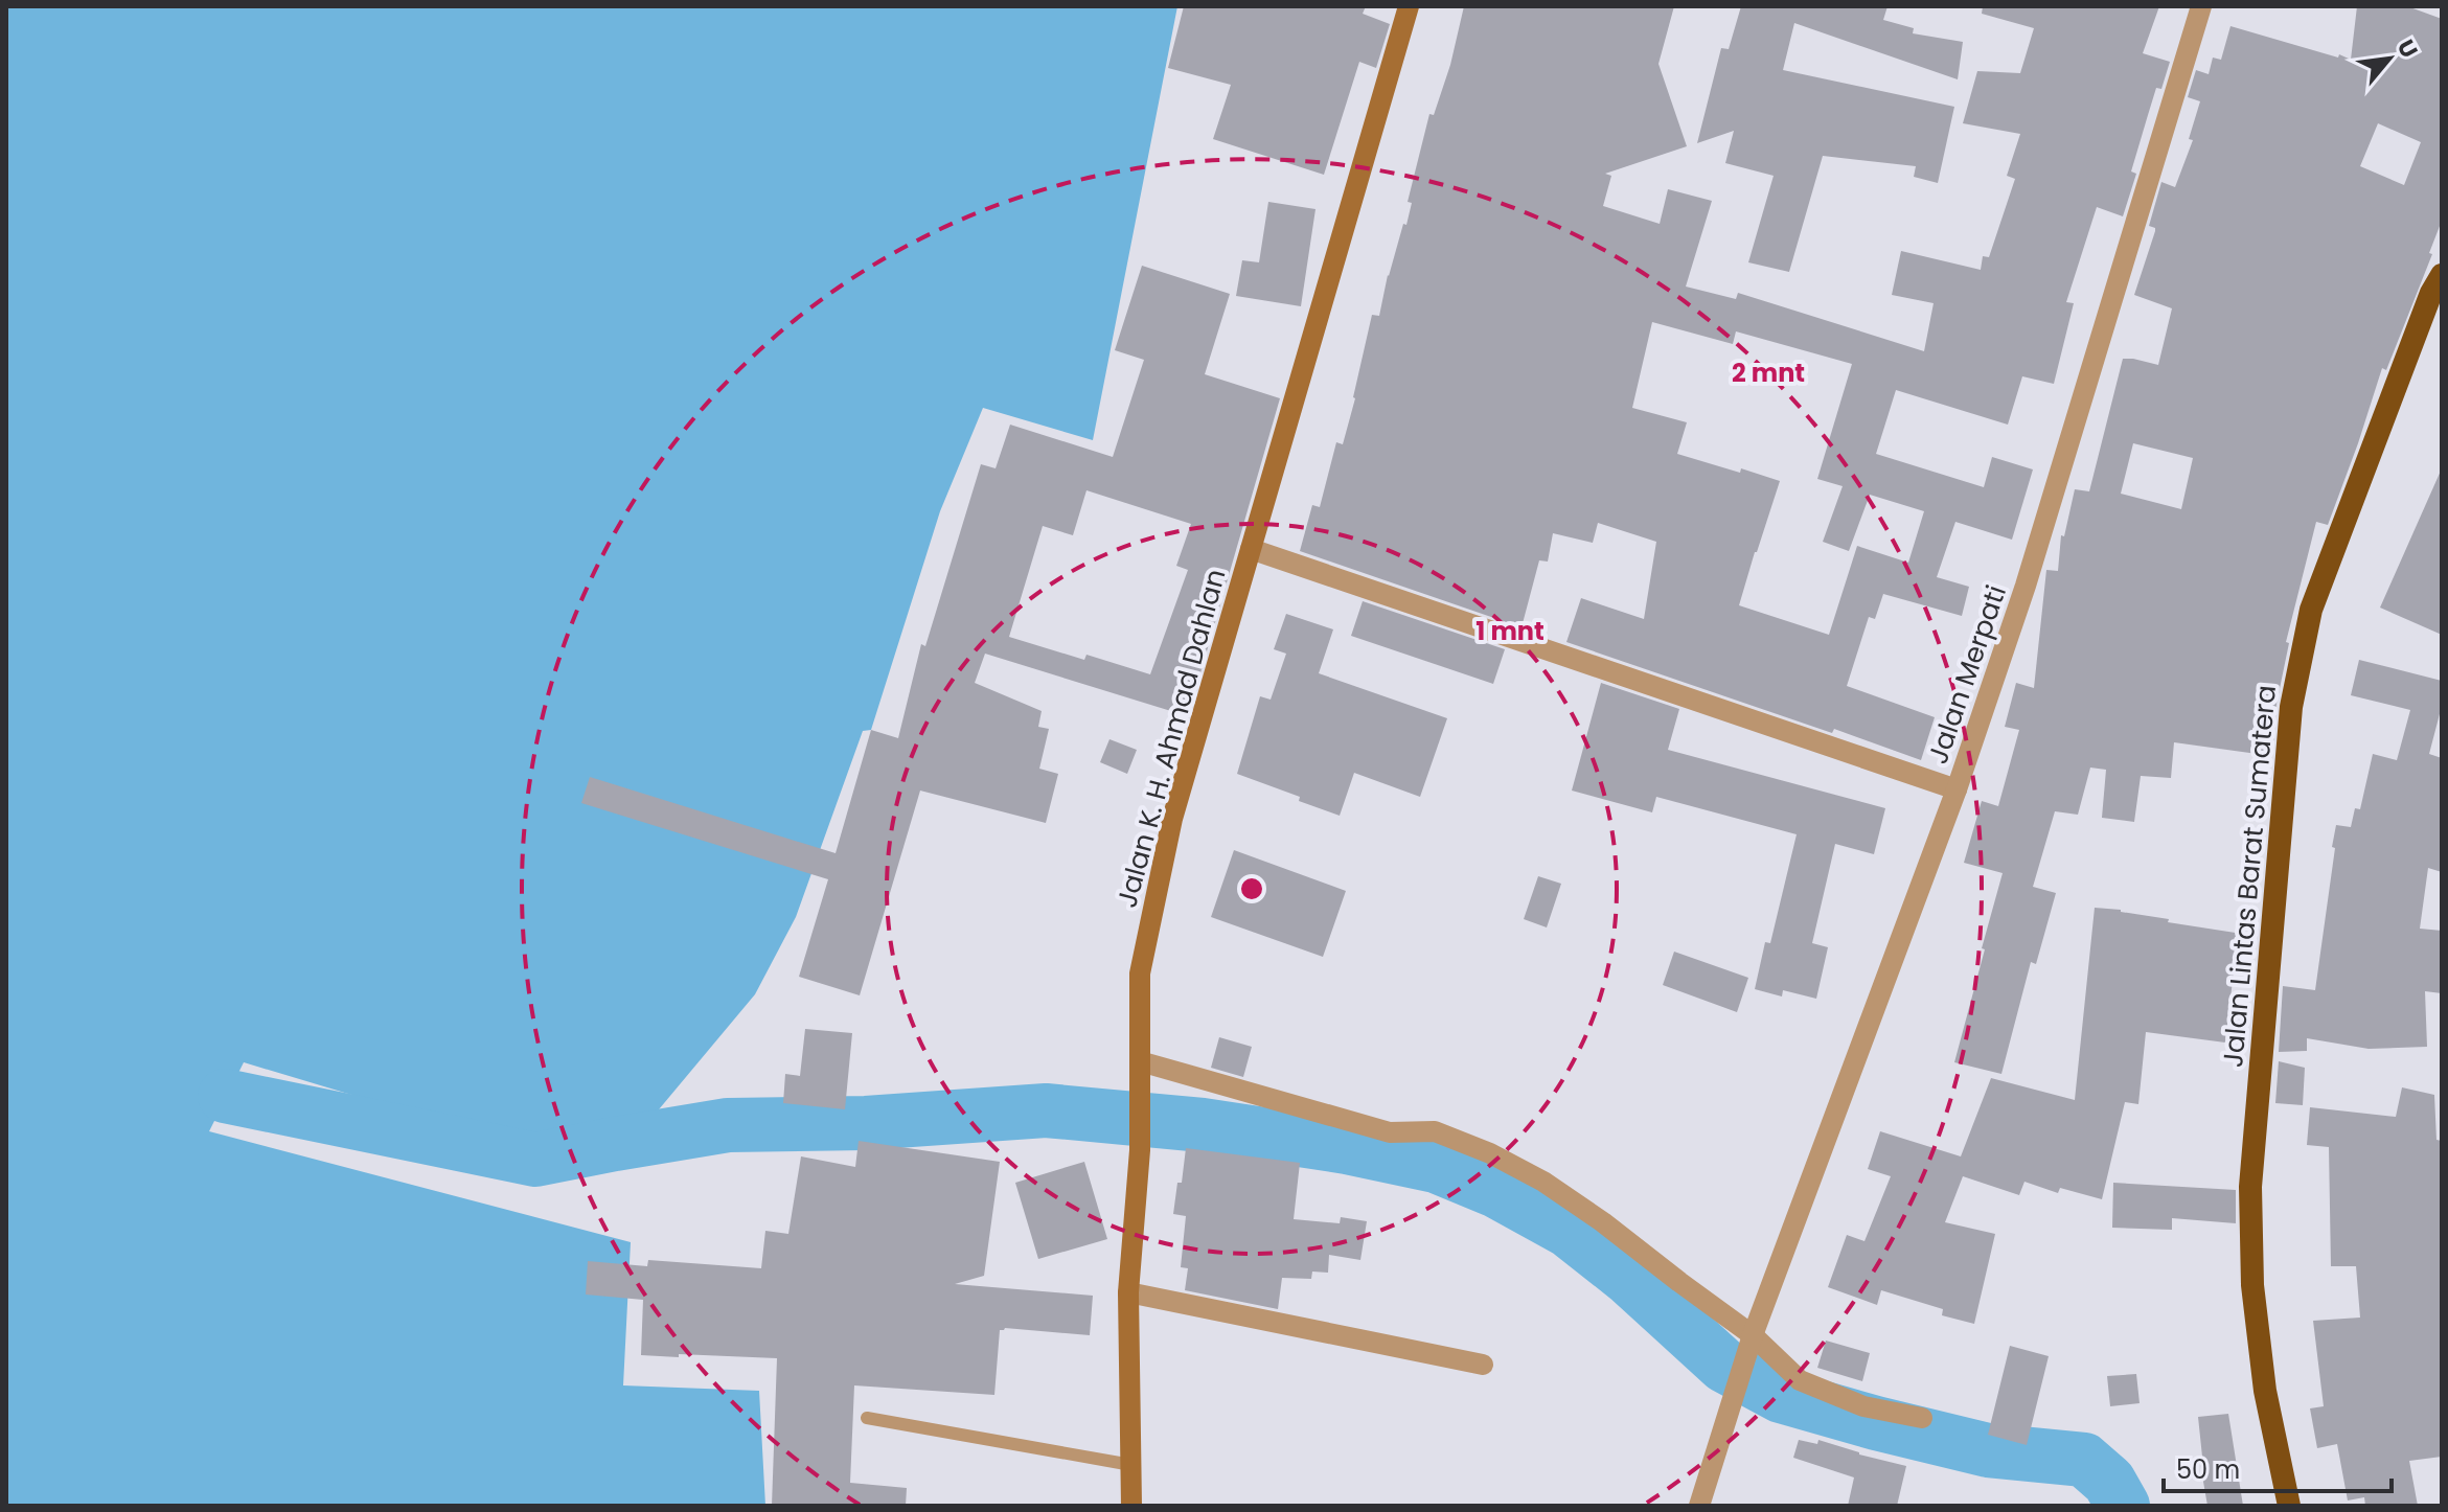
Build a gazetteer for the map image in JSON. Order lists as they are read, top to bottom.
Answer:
{
  "streets": {
    "highway": ["Jalan Lintas Barat Sumatera"],
    "main road": ["Jalan K. H. Ahmad Dahlan"],
    "street": ["Jalan Merpati"]
  },
  "scale_bar": "50 m",
  "north": "top right",
  "rings": ["2 mnt", "1 mnt"]
}
